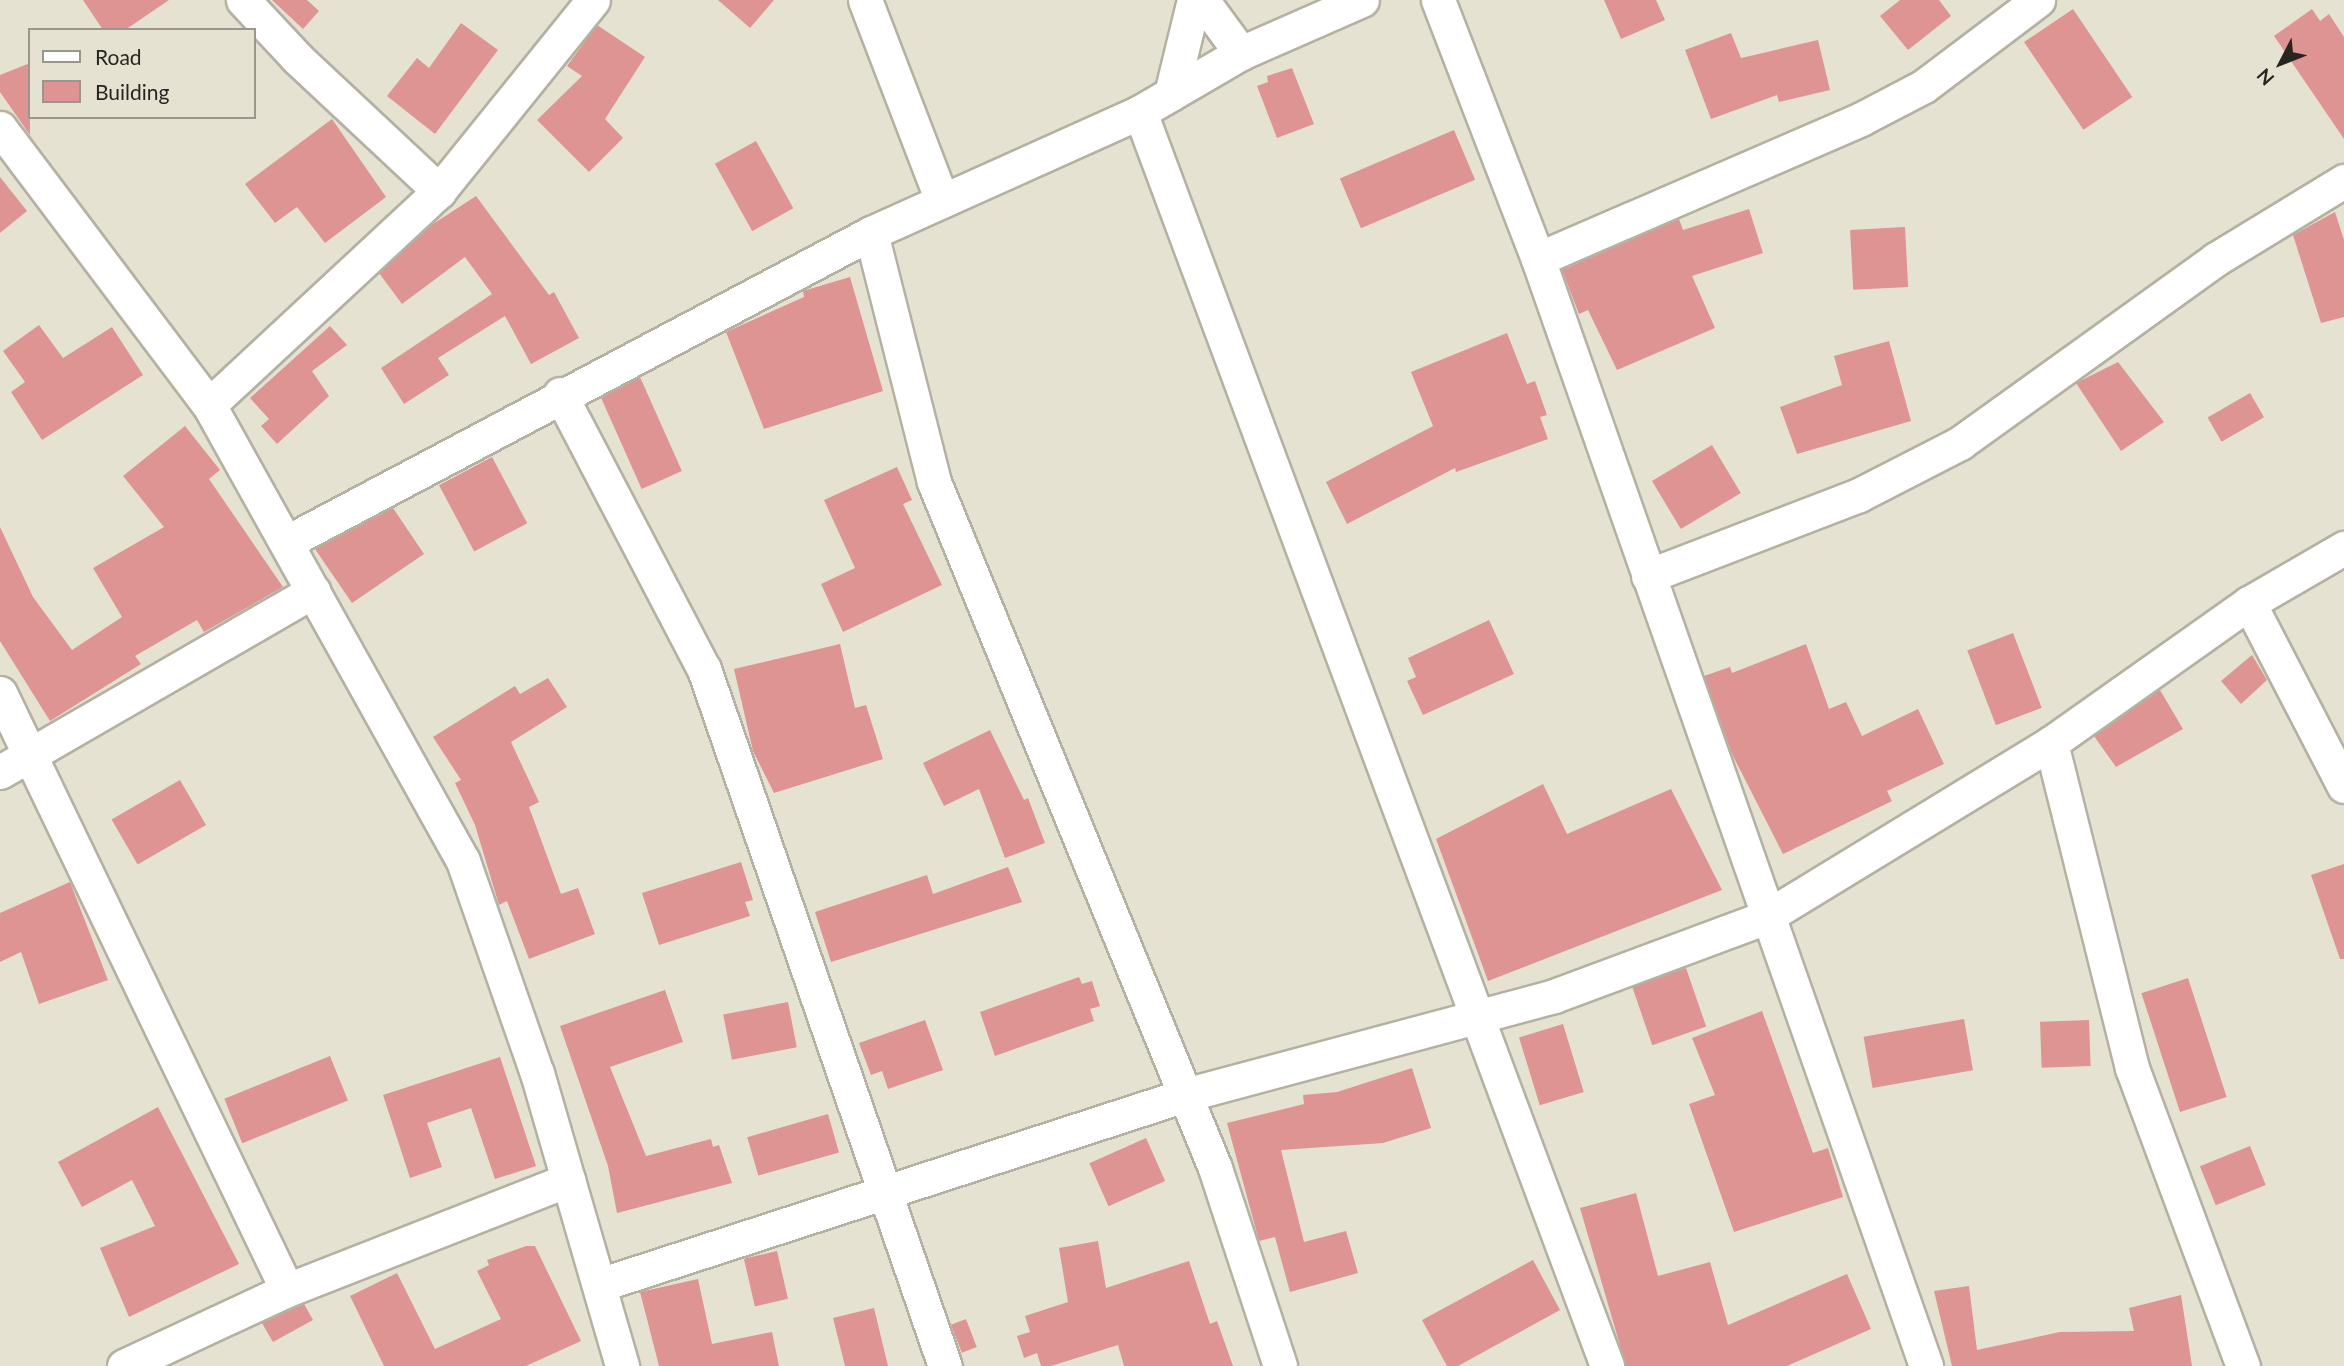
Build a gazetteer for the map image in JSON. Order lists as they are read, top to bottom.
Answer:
{
  "legend": ["Road", "Building"],
  "north": "bottom left"
}
